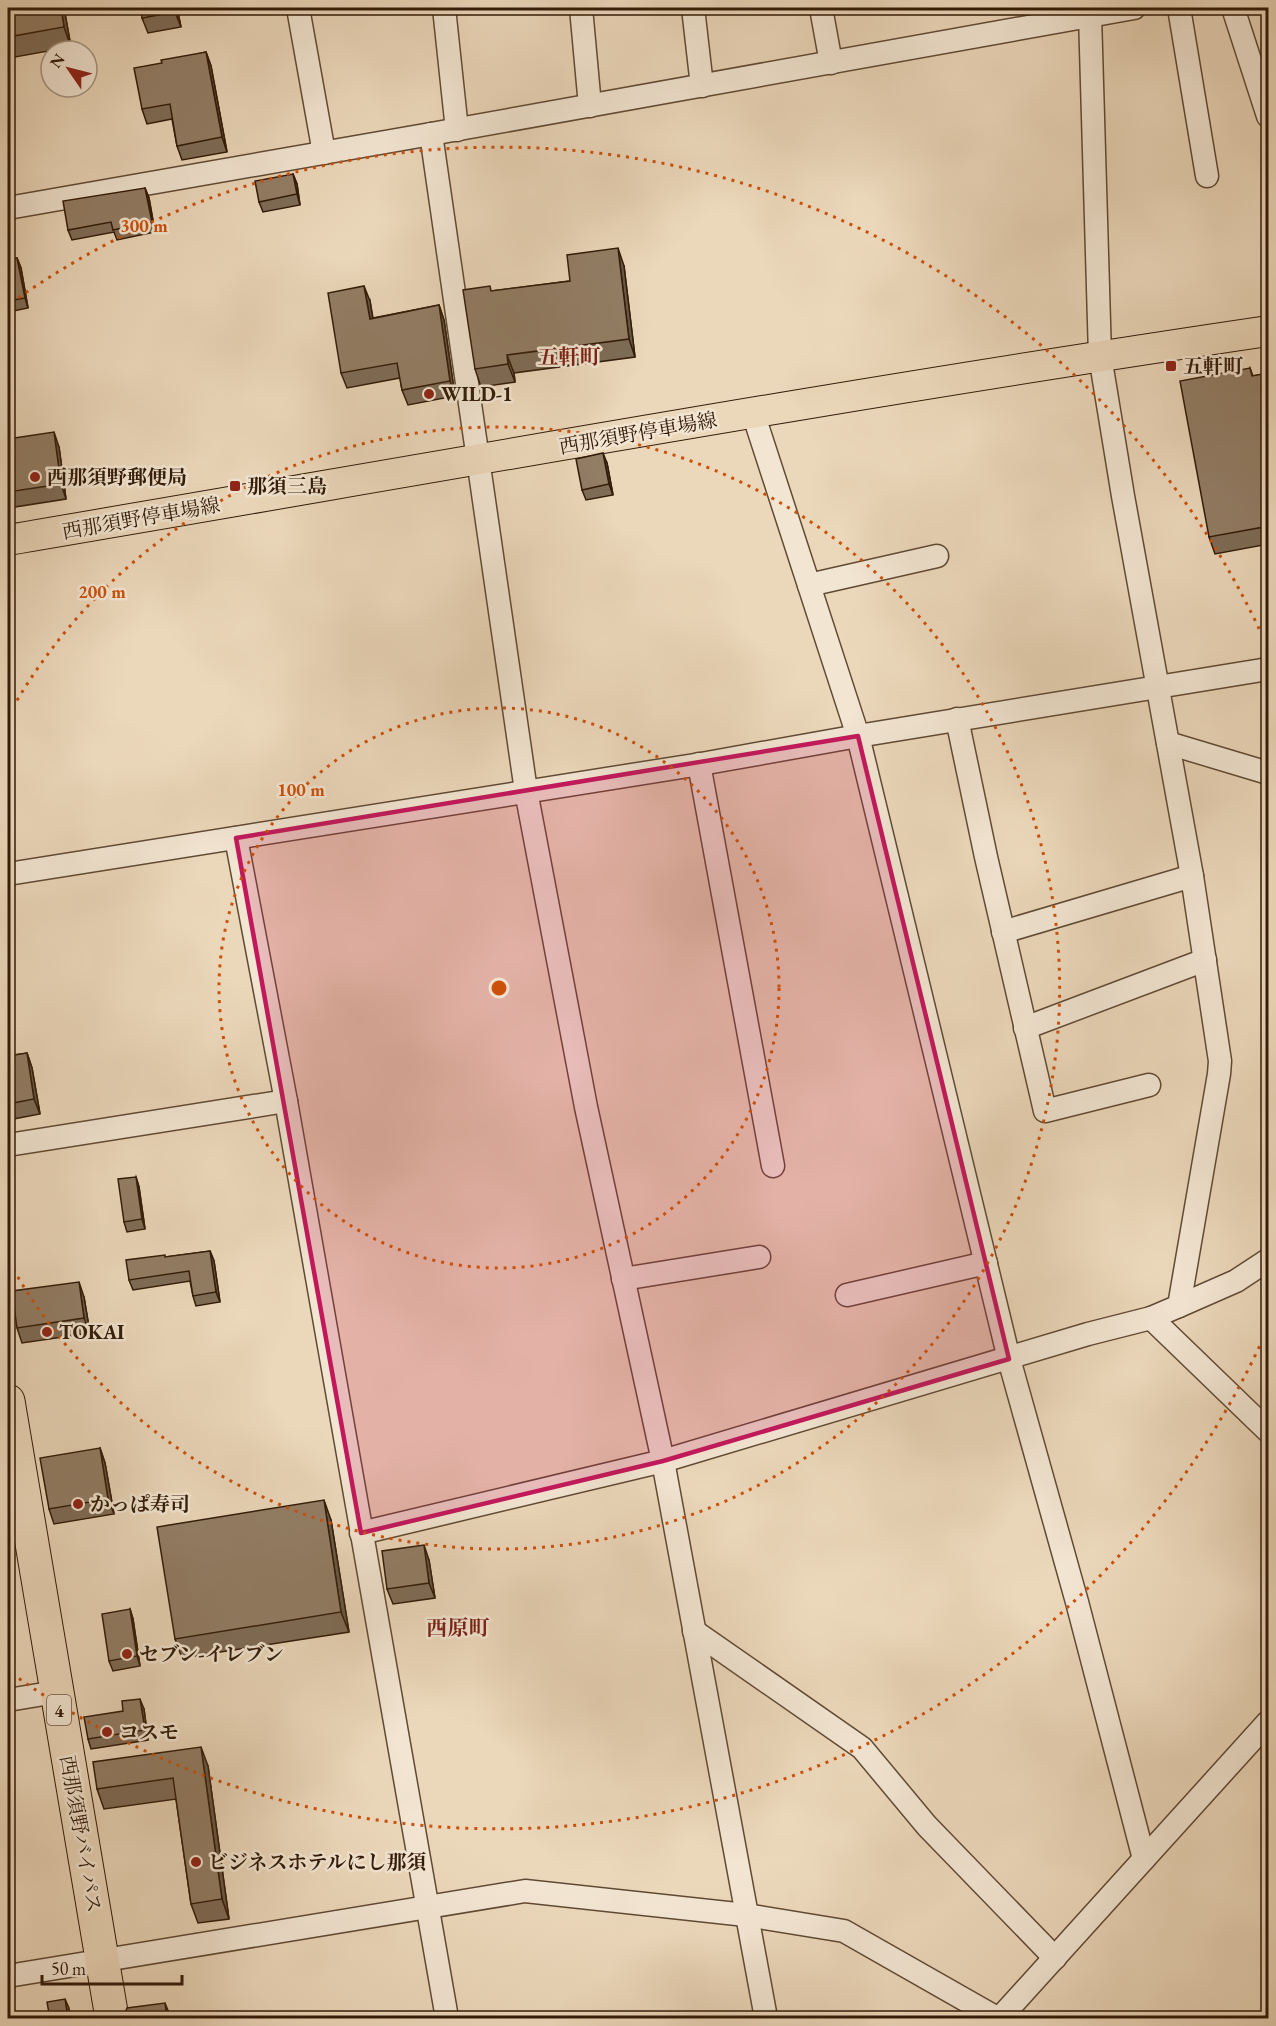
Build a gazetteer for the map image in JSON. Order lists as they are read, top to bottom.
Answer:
{
  "streets": {
    "highway": ["4", "西那須野バイパス"],
    "main road": ["西那須野停車場線"]
  },
  "districts": ["五軒町", "西原町"],
  "places": {
    "transit": ["五軒町", "那須三島"],
    "other": [
      "WILD-1",
      "西那須野郵便局",
      "TOKAI",
      "かっぱ寿司",
      "セブン-イレブン",
      "コスモ",
      "ビジネスホテルにし那須"
    ]
  },
  "scale_bar": "50 m",
  "north": "top left",
  "rings": ["300 m", "200 m", "100 m"]
}
